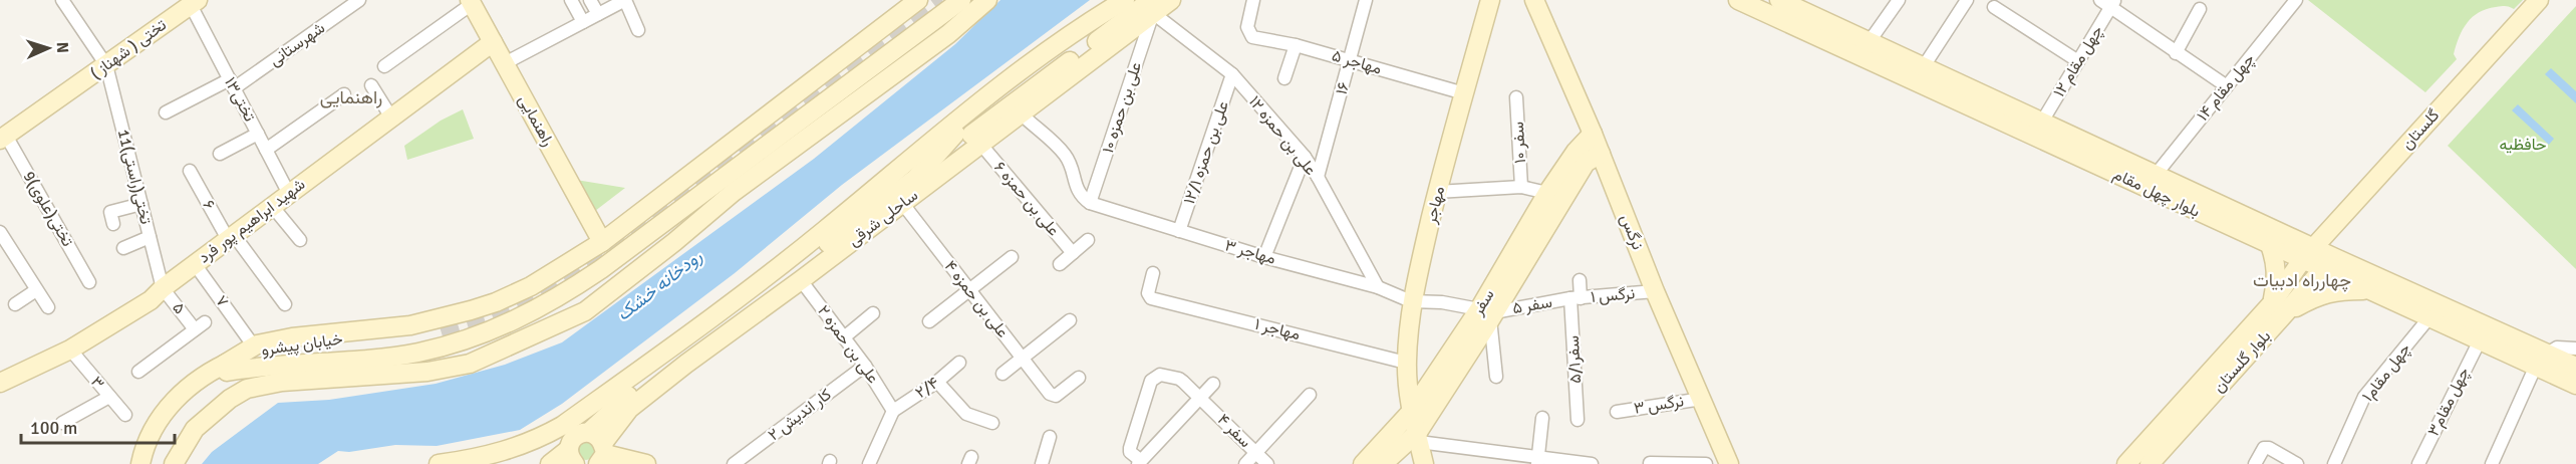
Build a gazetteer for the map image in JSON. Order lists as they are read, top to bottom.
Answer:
{
  "streets": {
    "main road": [
      "تختی ( شهناز )",
      "راهنمایی",
      "گلستان",
      "بلوار چهل مقام",
      "مهاجر",
      "ساحلی شرقی",
      "شهید ابراهیم پور فرد",
      "نرگس",
      "سفر",
      "خیابان پیشرو",
      "بلوار گلستان"
    ],
    "street": [
      "شهرستانی",
      "چهل مقام ۱۲",
      "۵ مهاجر",
      "چهل مقام ۱۴",
      "۱۶",
      "تختی۱۳",
      "۱۰ علی بن حمزه",
      "۱۲ علی بن حمزه",
      "۱۰ سفر",
      "۱۲/۱ علی بن حمزه",
      "11تختی(راستی)",
      "۶ علی بن حمزه",
      "۶",
      "9تختی(علوی)",
      "۳ مهاجر",
      "۱ نرگس",
      "۴ علی بن حمزه",
      "۷",
      "۵ سفر",
      "۵",
      "۱ مهاجر",
      "۲ علی بن حمزه",
      "۵/۱سفر",
      "چهل مقام۱",
      "۳",
      "۲/۴",
      "چهل مقام۳",
      "۳ نرگس",
      "۲ کار اندیش",
      "۴ سفر"
    ]
  },
  "crossings": [
    ["شهرستانی", "تختی۱۳"],
    ["تختی ( شهناز )", "تختی۱۳"],
    ["تختی ( شهناز )", "11تختی(راستی)"],
    ["تختی ( شهناز )", "9تختی(علوی)"],
    ["چهل مقام ۱۲", "بلوار چهل مقام"],
    ["۵ مهاجر", "۱۶"],
    ["۵ مهاجر", "مهاجر"],
    ["چهل مقام ۱۴", "بلوار چهل مقام"],
    ["۱۶", "۱۲ علی بن حمزه"],
    ["تختی۱۳", "شهید ابراهیم پور فرد"],
    ["۱۰ علی بن حمزه", "۱۲ علی بن حمزه"],
    ["۱۰ علی بن حمزه", "ساحلی شرقی"],
    ["۱۰ علی بن حمزه", "۳ مهاجر"],
    ["راهنمایی", "شهید ابراهیم پور فرد"],
    ["راهنمایی", "خیابان پیشرو"],
    ["گلستان", "بلوار چهل مقام"],
    ["گلستان", "بلوار گلستان"],
    ["۱۲ علی بن حمزه", "۱۲/۱ علی بن حمزه"],
    ["۱۲ علی بن حمزه", "ساحلی شرقی"],
    ["۱۲ علی بن حمزه", "۳ مهاجر"],
    ["۱۲/۱ علی بن حمزه", "۳ مهاجر"],
    ["11تختی(راستی)", "شهید ابراهیم پور فرد"],
    ["11تختی(راستی)", "۵"],
    ["بلوار چهل مقام", "بلوار گلستان"],
    ["بلوار چهل مقام", "چهل مقام۱"],
    ["بلوار چهل مقام", "چهل مقام۳"],
    ["۶ علی بن حمزه", "ساحلی شرقی"],
    ["۶", "شهید ابراهیم پور فرد"],
    ["مهاجر", "۳ مهاجر"],
    ["مهاجر", "سفر"],
    ["مهاجر", "۱ مهاجر"],
    ["ساحلی شرقی", "۴ علی بن حمزه"],
    ["ساحلی شرقی", "۲ علی بن حمزه"],
    ["شهید ابراهیم پور فرد", "۷"],
    ["شهید ابراهیم پور فرد", "۵"],
    ["شهید ابراهیم پور فرد", "۳"],
    ["نرگس", "۱ نرگس"],
    ["نرگس", "سفر"],
    ["نرگس", "۳ نرگس"],
    ["۱ نرگس", "۵ سفر"],
    ["۱ نرگس", "۵/۱سفر"],
    ["سفر", "۵ سفر"],
    ["۵ سفر", "۵/۱سفر"],
    ["۲ علی بن حمزه", "۲/۴"],
    ["۲ علی بن حمزه", "۲ کار اندیش"]
  ],
  "districts": ["راهنمایی", "چهارراه ادبیات"],
  "water": ["رودخانه خشک"],
  "parks": ["حافظیه"],
  "scale_bar": "100 m",
  "north": "right"
}
